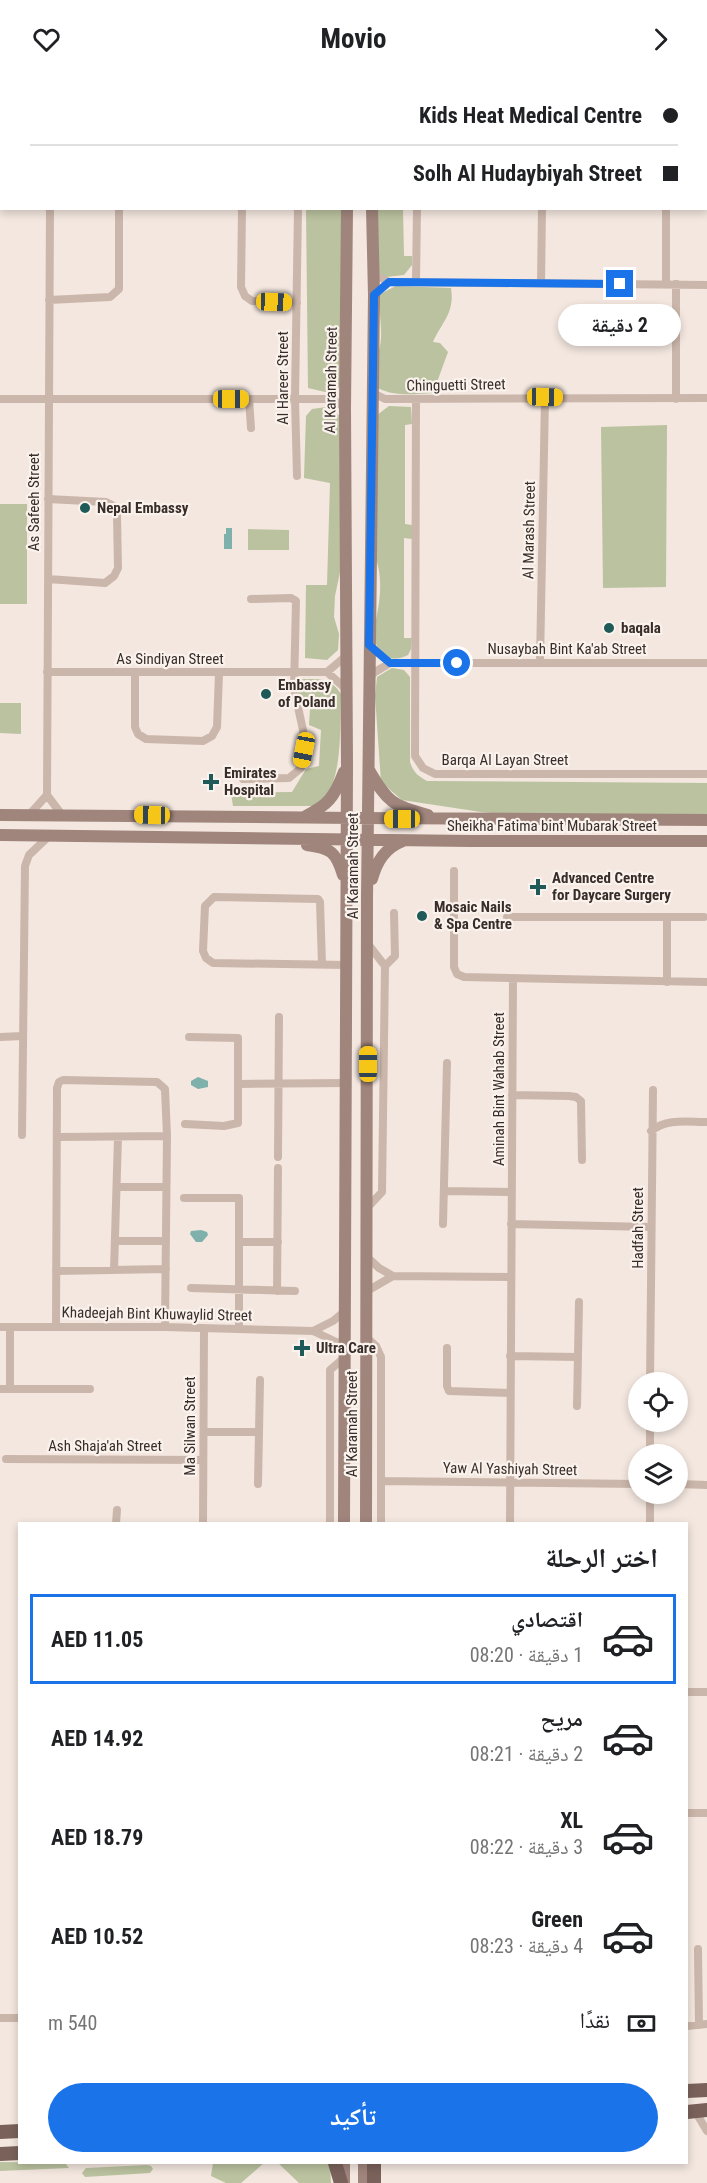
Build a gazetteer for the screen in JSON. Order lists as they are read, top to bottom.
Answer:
{
  "streets": {
    "main road": ["Al Karamah Street", "Sheikha Fatima bint Mubarak Street"],
    "street": [
      "Al Hareer Street",
      "Chinguetti Street",
      "As Safeeh Street",
      "Al Marash Street",
      "Nusaybah Bint Ka'ab Street",
      "As Sindiyan Street",
      "Barqa Al Layan Street",
      "Aminah Bint Wahab Street",
      "Hadfah Street",
      "Khadeejah Bint Khuwaylid Street",
      "Ma Silwan Street",
      "Ash Shaja'ah Street",
      "Yaw Al Yashiyah Street"
    ]
  },
  "crossings": [
    ["Al Karamah Street", "Chinguetti Street"],
    ["Al Karamah Street", "Sheikha Fatima bint Mubarak Street"],
    ["Al Karamah Street", "Khadeejah Bint Khuwaylid Street"],
    ["Chinguetti Street", "Al Marash Street"],
    ["Chinguetti Street", "Barqa Al Layan Street"],
    ["As Safeeh Street", "As Sindiyan Street"],
    ["Al Marash Street", "Nusaybah Bint Ka'ab Street"],
    ["Nusaybah Bint Ka'ab Street", "Barqa Al Layan Street"],
    ["Aminah Bint Wahab Street", "Yaw Al Yashiyah Street"],
    ["Khadeejah Bint Khuwaylid Street", "Ma Silwan Street"],
    ["Ma Silwan Street", "Ash Shaja'ah Street"]
  ],
  "places": {
    "other": [
      "Nepal Embassy",
      "baqala",
      "Embassy of Poland",
      "Mosaic Nails & Spa Centre"
    ],
    "health": ["Emirates Hospital", "Advanced Centre for Daycare Surgery", "Ultra Care"]
  },
  "page": {
    "header": "Movio",
    "banner": ["Kids Heat Medical Centre", "Solh Al Hudaybiyah Street"],
    "bubble": "2 دقيقة",
    "heading": "اختر الرحلة",
    "list": [
      {
        "name": "اقتصادي",
        "note": "1 دقيقة · 08:20",
        "value": "AED 11.05"
      },
      {
        "name": "مريح",
        "note": "2 دقيقة · 08:21",
        "value": "AED 14.92"
      },
      {
        "name": "XL",
        "note": "3 دقيقة · 08:22",
        "value": "AED 18.79"
      },
      {
        "name": "Green",
        "note": "4 دقيقة · 08:23",
        "value": "AED 10.52"
      }
    ],
    "pay": ["نقدًا", "540 m"],
    "buttons": "تأكيد"
  }
}
